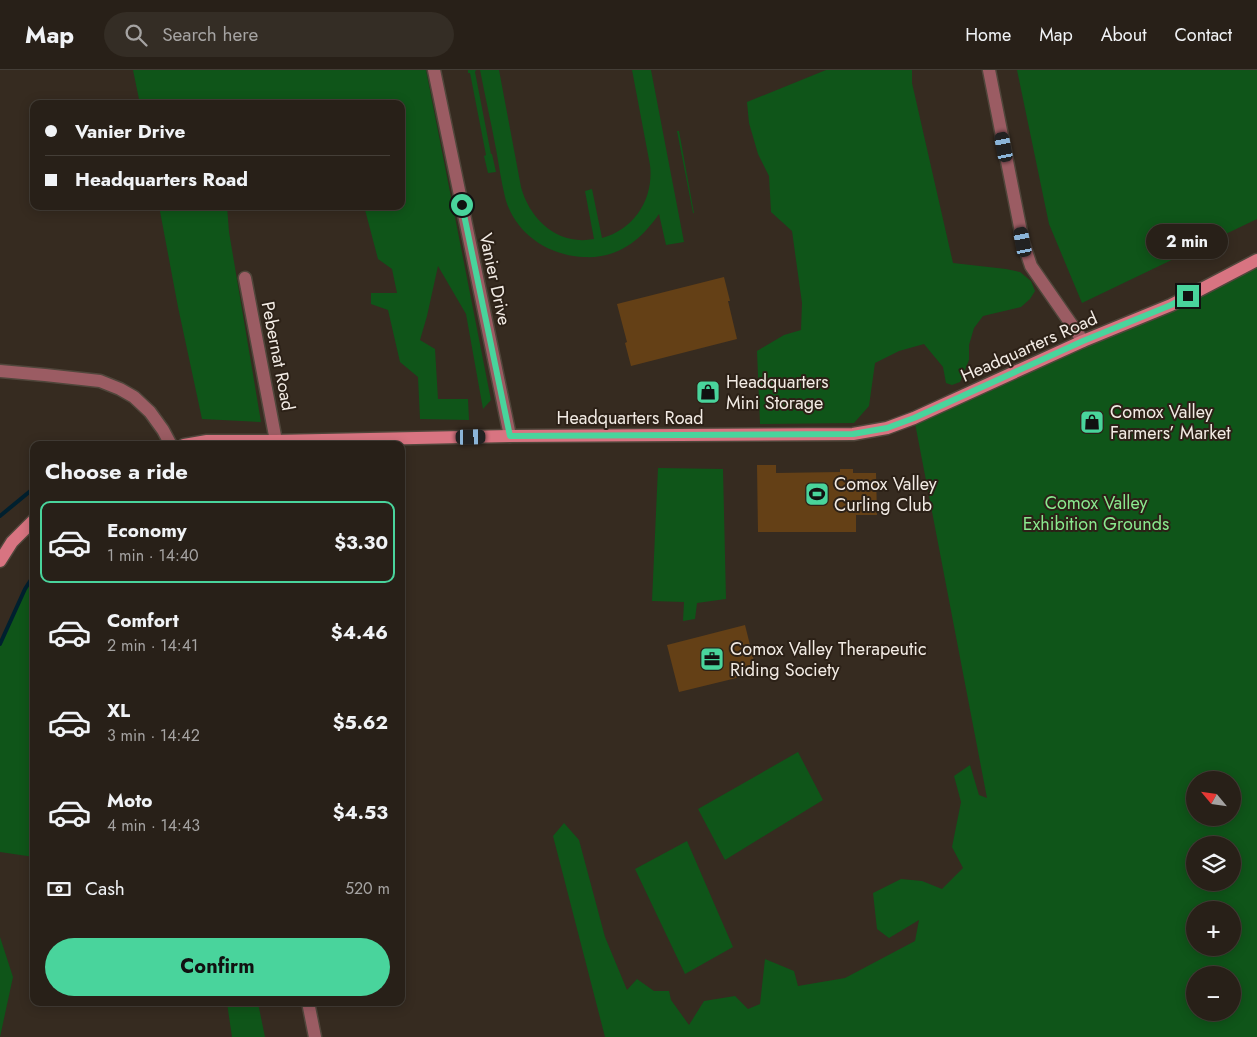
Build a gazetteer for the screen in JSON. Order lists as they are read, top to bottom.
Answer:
{
  "streets": {
    "main road": ["Headquarters Road"],
    "street": ["Vanier Drive", "Pebernat Road"]
  },
  "crossings": [
    ["Vanier Drive", "Headquarters Road"],
    ["Headquarters Road", "Pebernat Road"]
  ],
  "parks": ["Comox Valley Exhibition Grounds"],
  "places": {
    "shop": ["Headquarters Mini Storage", "Comox Valley Farmers’ Market"],
    "sports": ["Comox Valley Curling Club"],
    "office": ["Comox Valley Therapeutic Riding Society"]
  },
  "north": "top left",
  "page": {
    "header": "Map",
    "search": "Search here",
    "nav": [
      "Home",
      "Map",
      "About",
      "Contact"
    ],
    "banner": ["Vanier Drive", "Headquarters Road"],
    "bubble": "2 min",
    "heading": "Choose a ride",
    "list": [
      {
        "name": "Economy",
        "note": "1 min · 14:40",
        "value": "$3.30"
      },
      {
        "name": "Comfort",
        "note": "2 min · 14:41",
        "value": "$4.46"
      },
      {
        "name": "XL",
        "note": "3 min · 14:42",
        "value": "$5.62"
      },
      {
        "name": "Moto",
        "note": "4 min · 14:43",
        "value": "$4.53"
      }
    ],
    "map_buttons": ["+", "−"],
    "pay": ["Cash", "520 m"],
    "buttons": "Confirm"
  }
}
